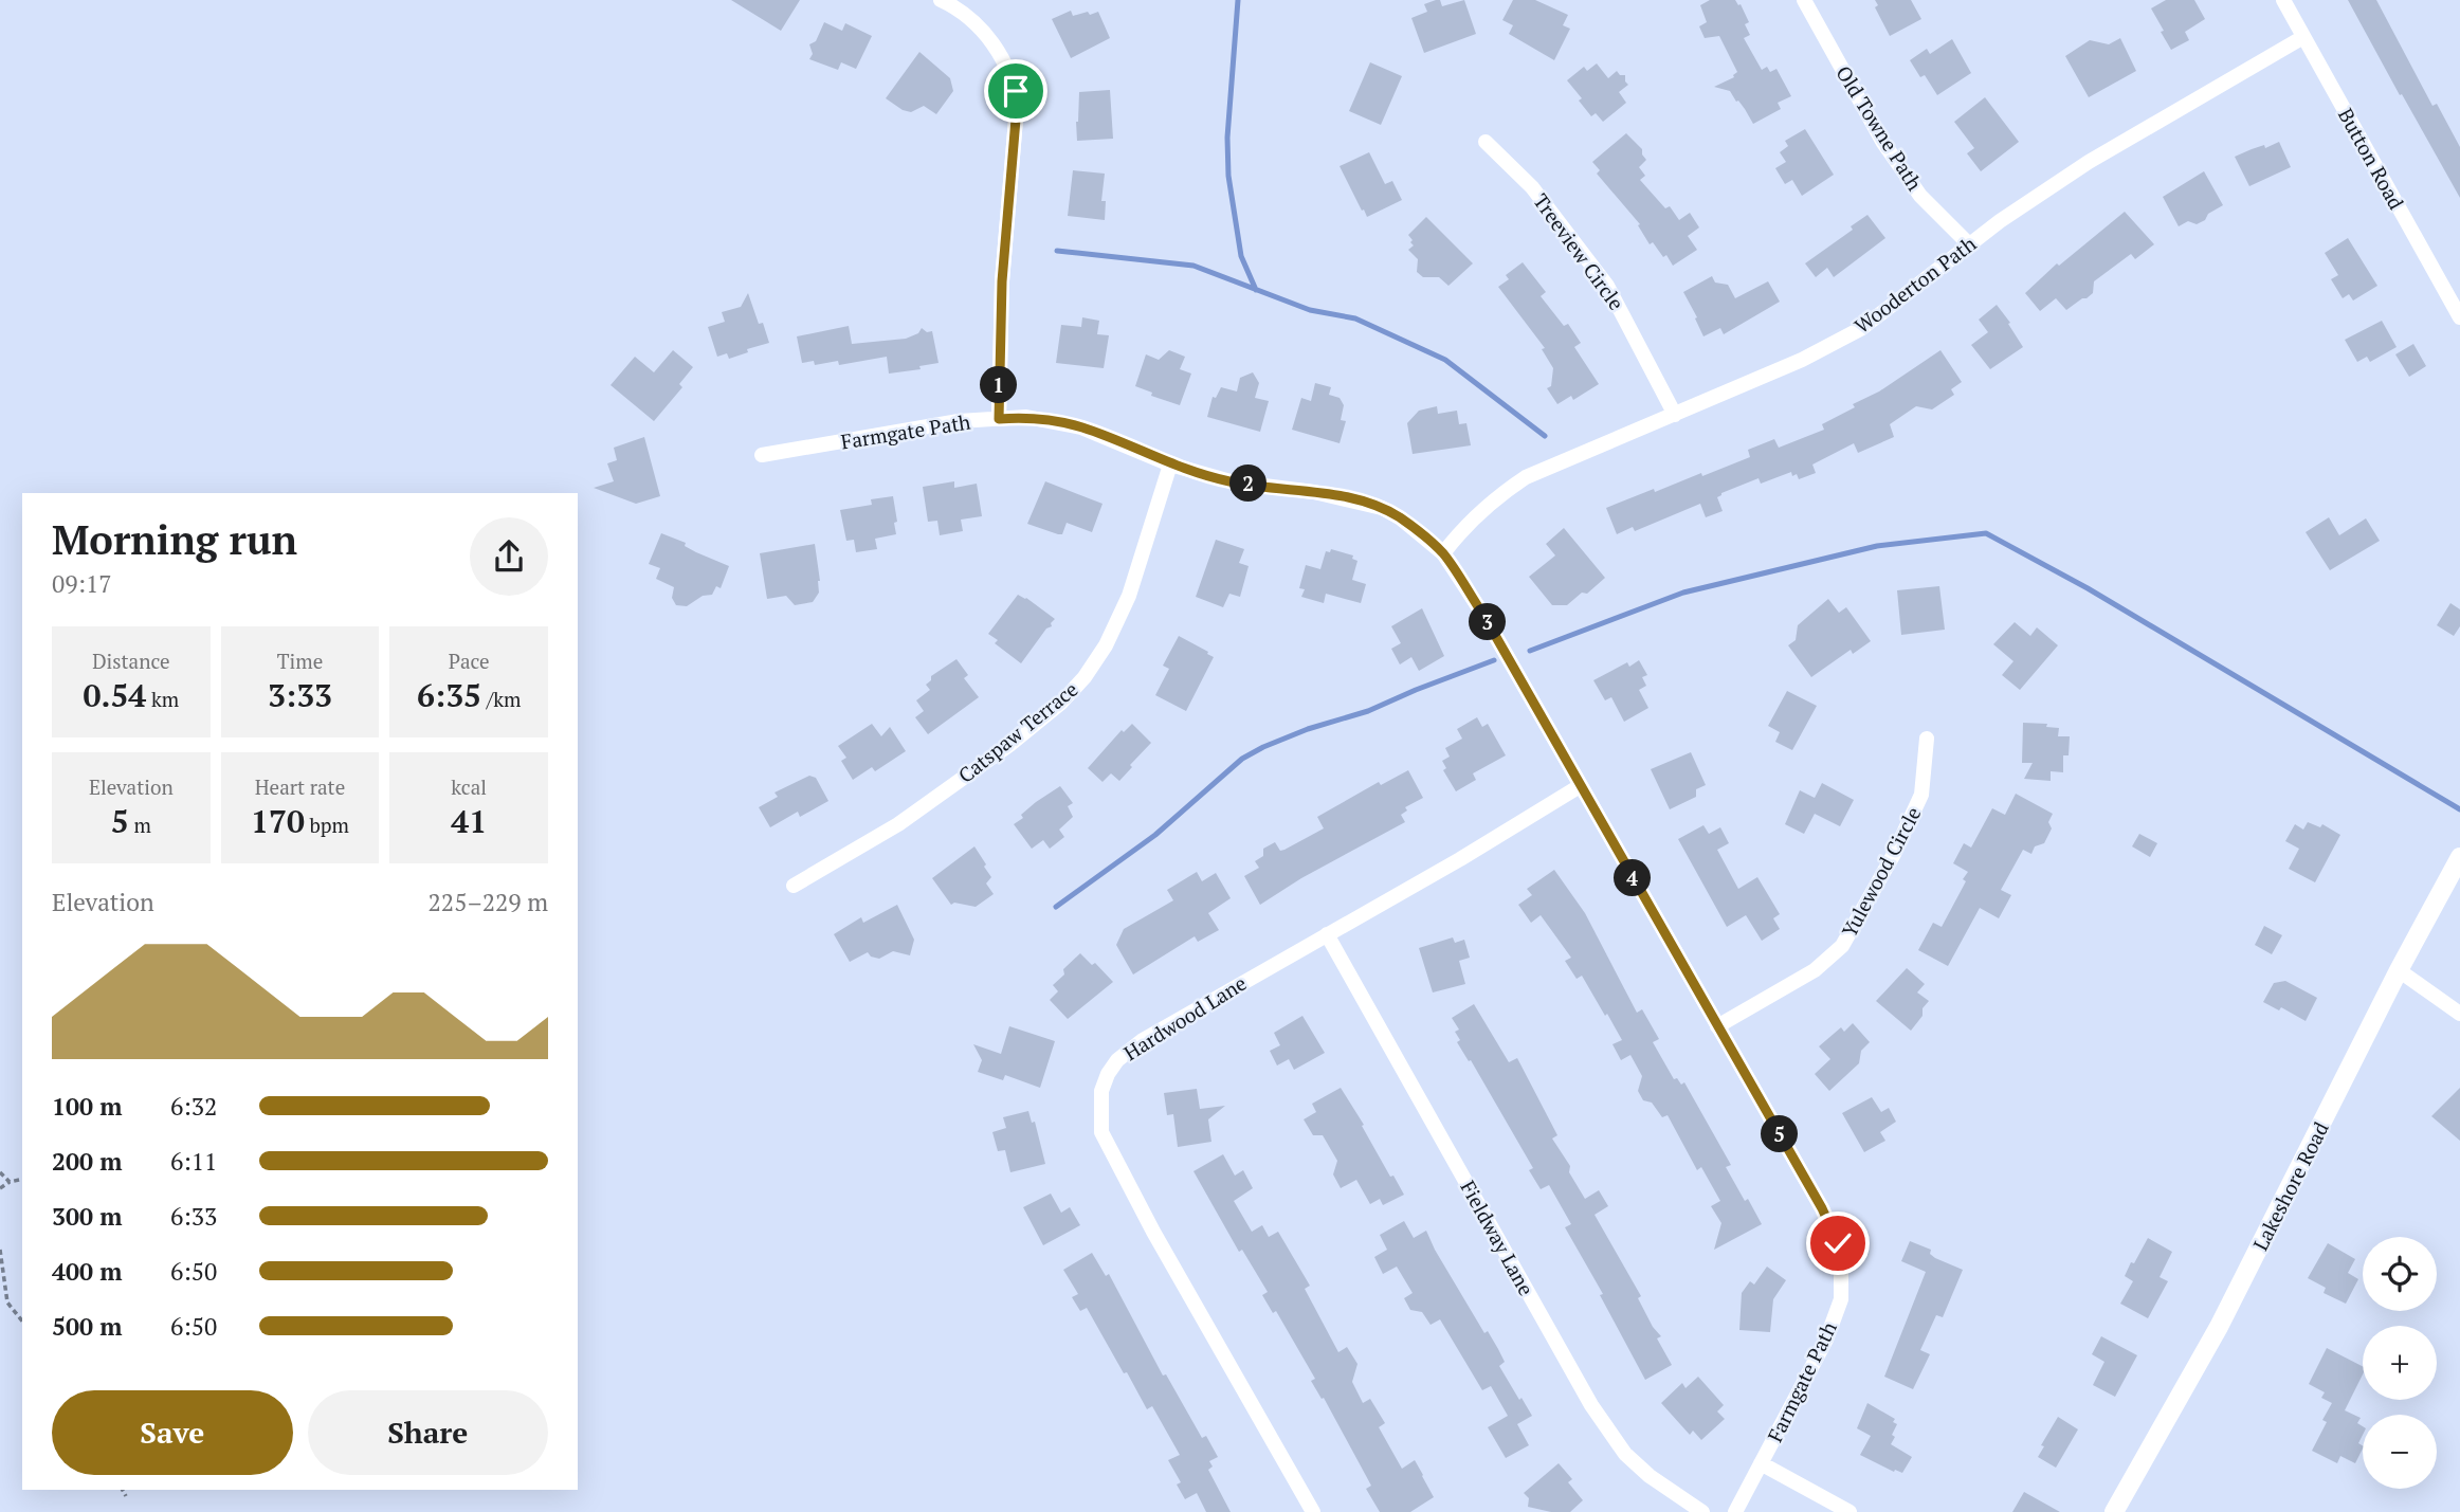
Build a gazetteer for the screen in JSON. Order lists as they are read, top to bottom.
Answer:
{
  "streets": {
    "street": [
      "Old Towne Path",
      "Button Road",
      "Treeview Circle",
      "Wooderton Path",
      "Farmgate Path",
      "Catspaw Terrace",
      "Yulewood Circle",
      "Hardwood Lane",
      "Lakeshore Road",
      "Fieldway Lane"
    ]
  },
  "crossings": [
    ["Old Towne Path", "Wooderton Path"],
    ["Button Road", "Wooderton Path"],
    ["Treeview Circle", "Wooderton Path"],
    ["Wooderton Path", "Farmgate Path"],
    ["Farmgate Path", "Catspaw Terrace"],
    ["Farmgate Path", "Yulewood Circle"],
    ["Farmgate Path", "Hardwood Lane"],
    ["Hardwood Lane", "Fieldway Lane"]
  ],
  "page": {
    "pins": [
      "1",
      "2",
      "3",
      "4",
      "5"
    ],
    "heading": ["Morning run", "09:17"],
    "stats": [
      ["Distance", "0.54 km"],
      ["Time", "3:33"],
      ["Pace", "6:35 /km"],
      ["Elevation", "5 m"],
      ["Heart rate", "170 bpm"],
      ["kcal", "41"]
    ],
    "chart": ["Elevation", "225–229 m"],
    "list": [
      {
        "name": "100 m",
        "note": "6:32"
      },
      {
        "name": "200 m",
        "note": "6:11"
      },
      {
        "name": "300 m",
        "note": "6:33"
      },
      {
        "name": "400 m",
        "note": "6:50"
      },
      {
        "name": "500 m",
        "note": "6:50"
      }
    ],
    "map_buttons": ["+", "−"],
    "buttons": ["Save", "Share"]
  }
}
